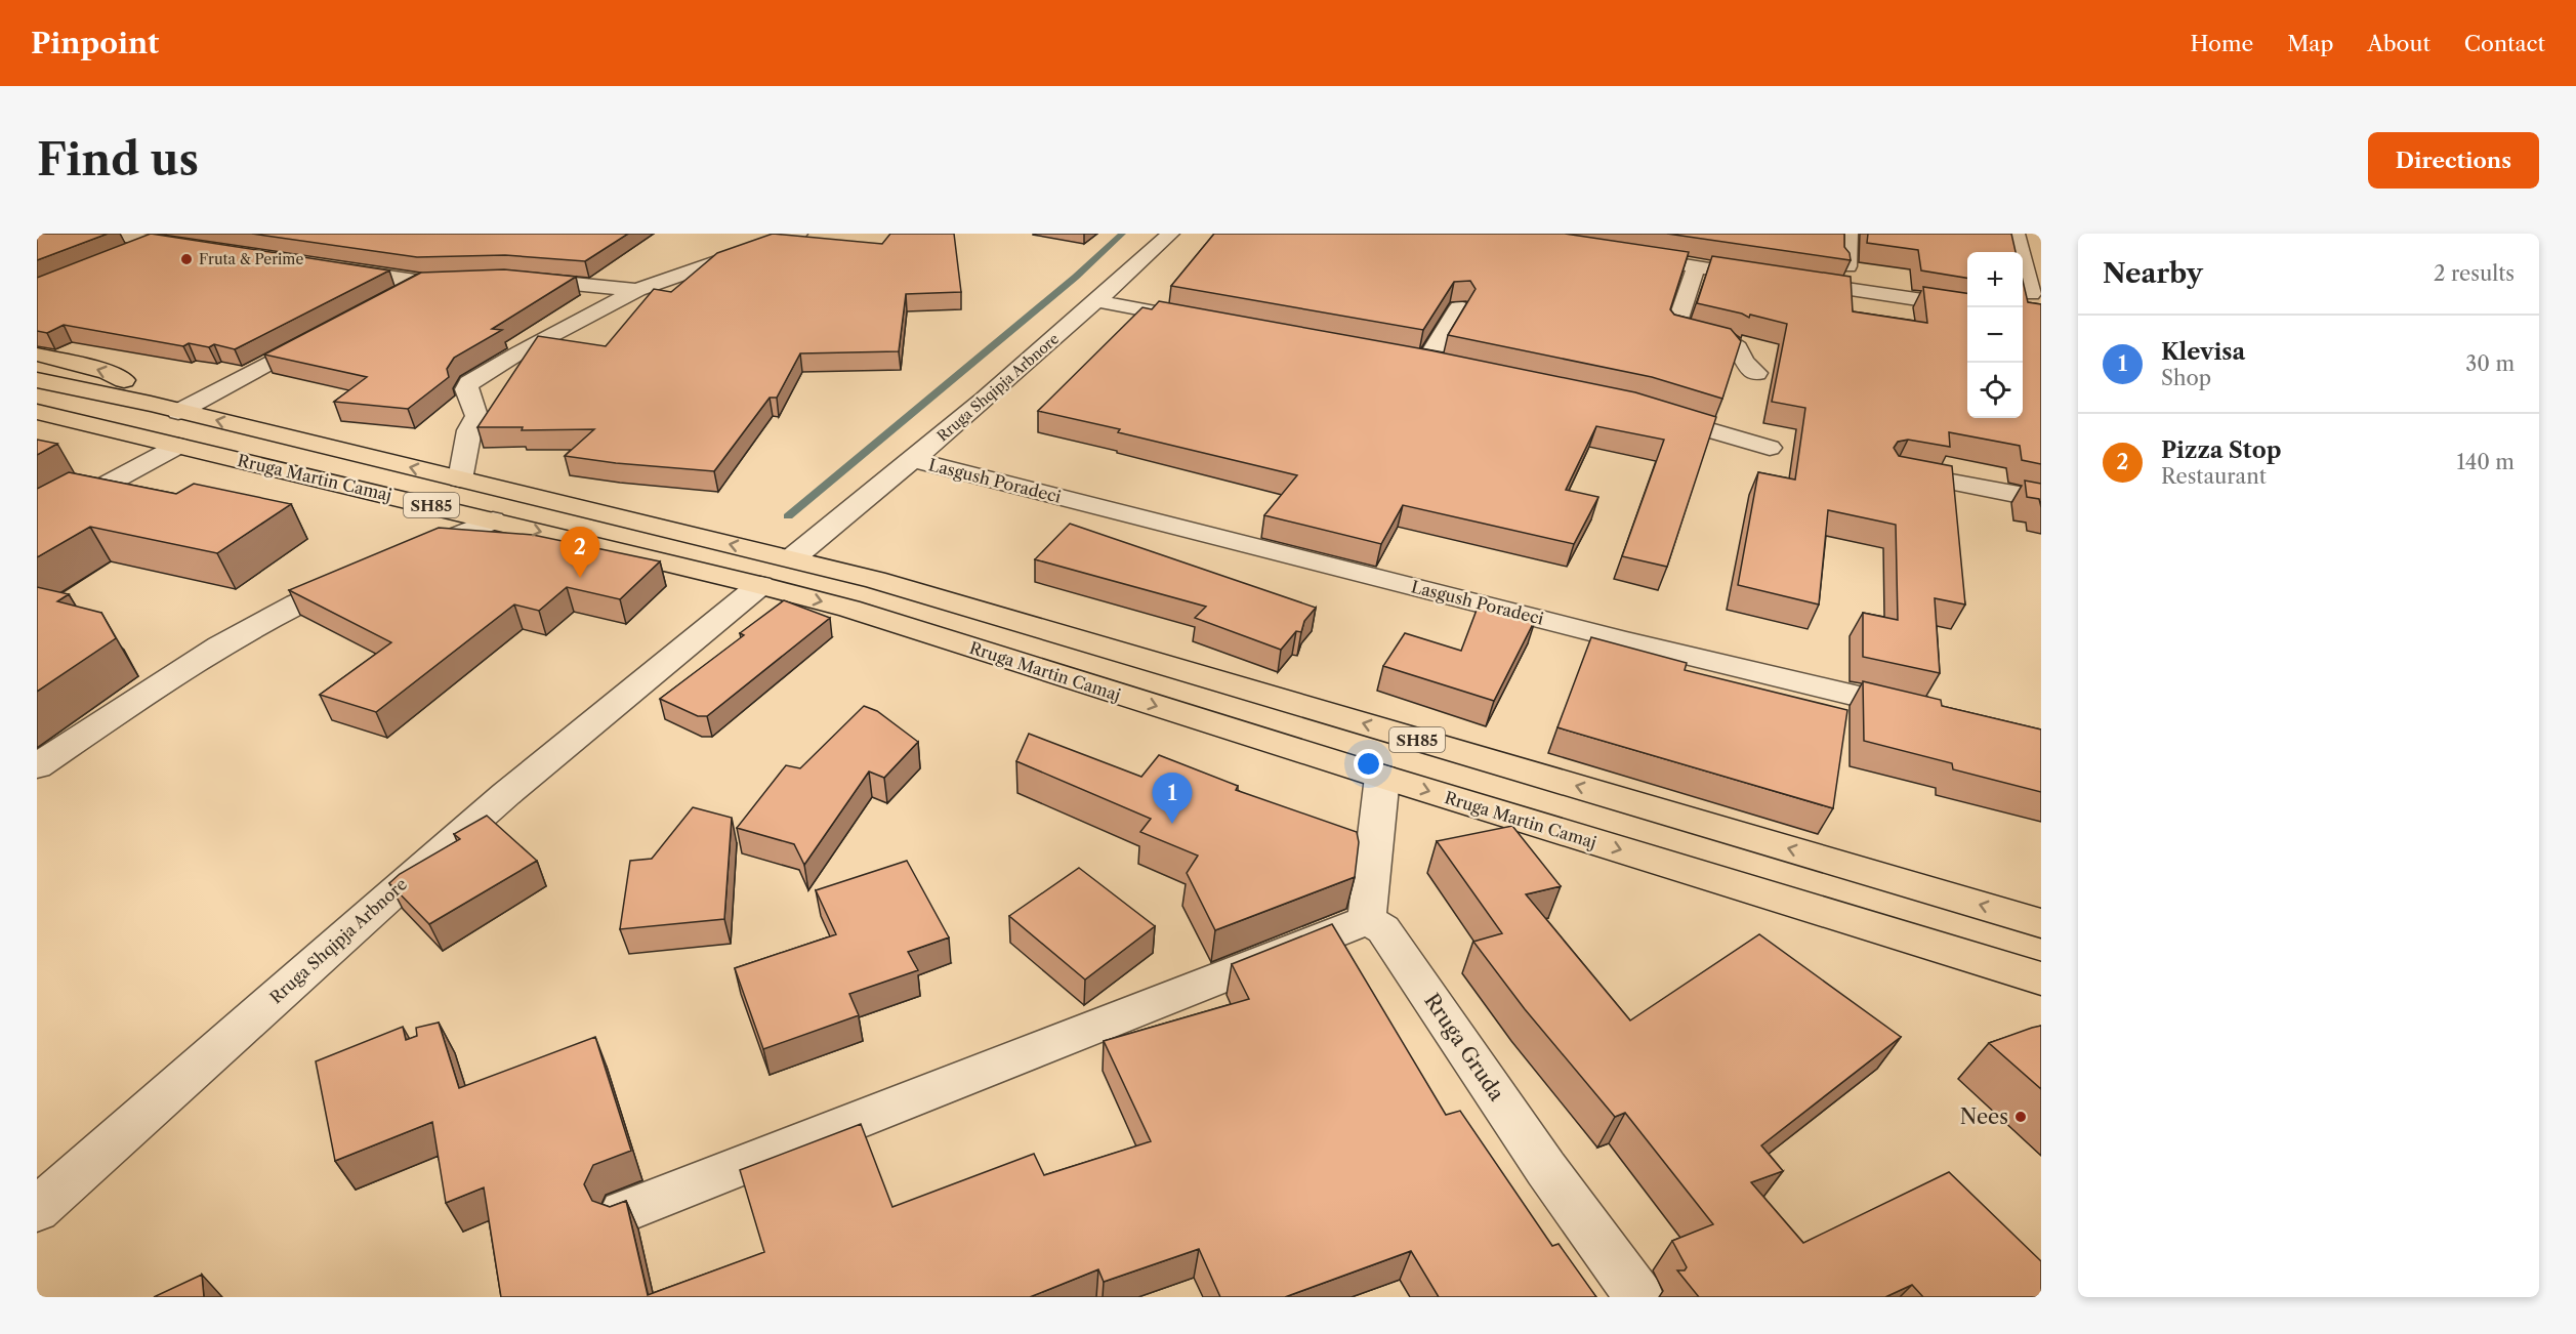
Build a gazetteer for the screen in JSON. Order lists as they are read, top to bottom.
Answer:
{
  "streets": {
    "highway": ["Rruga Martin Camaj", "SH85"],
    "street": ["Rruga Shqipja Arbnore", "Lasgush Poradeci", "Rruga Gruda"]
  },
  "crossings": [
    ["Rruga Shqipja Arbnore", "Rruga Martin Camaj"],
    ["Rruga Shqipja Arbnore", "Lasgush Poradeci"]
  ],
  "places": ["Fruta & Perime", "Nees"],
  "page": {
    "header": "Pinpoint",
    "nav": [
      "Home",
      "Map",
      "About",
      "Contact"
    ],
    "buttons": "Directions",
    "title": "Find us",
    "heading": ["Nearby", "2 results"],
    "map_buttons": ["+", "−"],
    "list": [
      {
        "mark": "1",
        "name": "Klevisa",
        "note": "Shop",
        "value": "30 m"
      },
      {
        "mark": "2",
        "name": "Pizza Stop",
        "note": "Restaurant",
        "value": "140 m"
      }
    ],
    "pins": ["2", "1"]
  }
}
